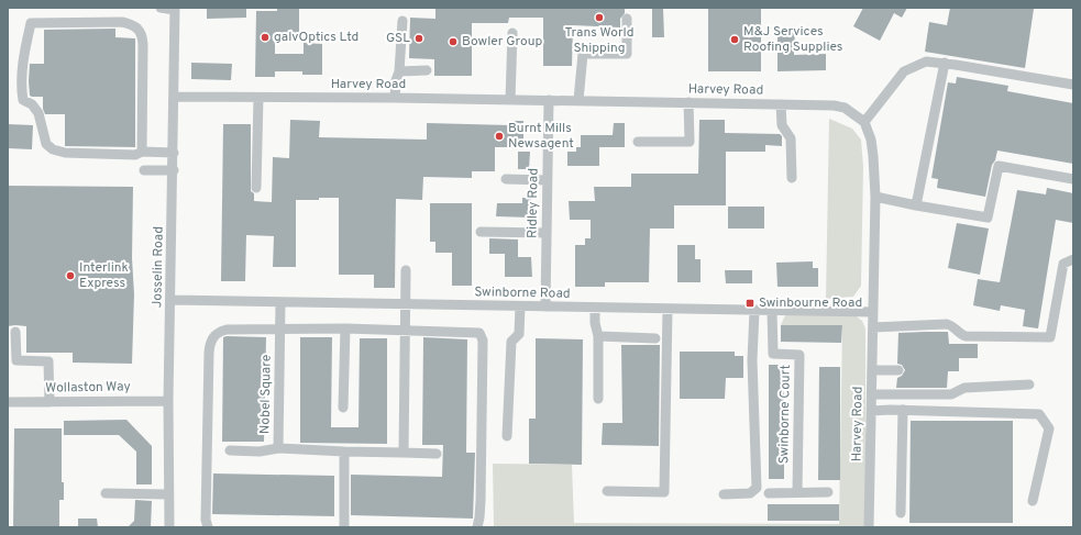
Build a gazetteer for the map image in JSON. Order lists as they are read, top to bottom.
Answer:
{
  "streets": {
    "street": [
      "Harvey Road",
      "Ridley Road",
      "Josselin Road",
      "Swinborne Road",
      "Wollaston Way",
      "Nobel Square",
      "Swinborne Court"
    ]
  },
  "crossings": [
    ["Harvey Road", "Ridley Road"],
    ["Harvey Road", "Josselin Road"],
    ["Harvey Road", "Swinborne Road"],
    ["Ridley Road", "Swinborne Road"],
    ["Josselin Road", "Swinborne Road"],
    ["Josselin Road", "Wollaston Way"],
    ["Swinborne Road", "Nobel Square"],
    ["Swinborne Road", "Swinborne Court"]
  ],
  "places": {
    "other": [
      "Trans World Shipping",
      "galvOptics Ltd",
      "GSL",
      "M&J Services Roofing Supplies",
      "Bowler Group",
      "Burnt Mills Newsagent",
      "Interlink Express"
    ],
    "transit": ["Swinbourne Road"]
  }
}
